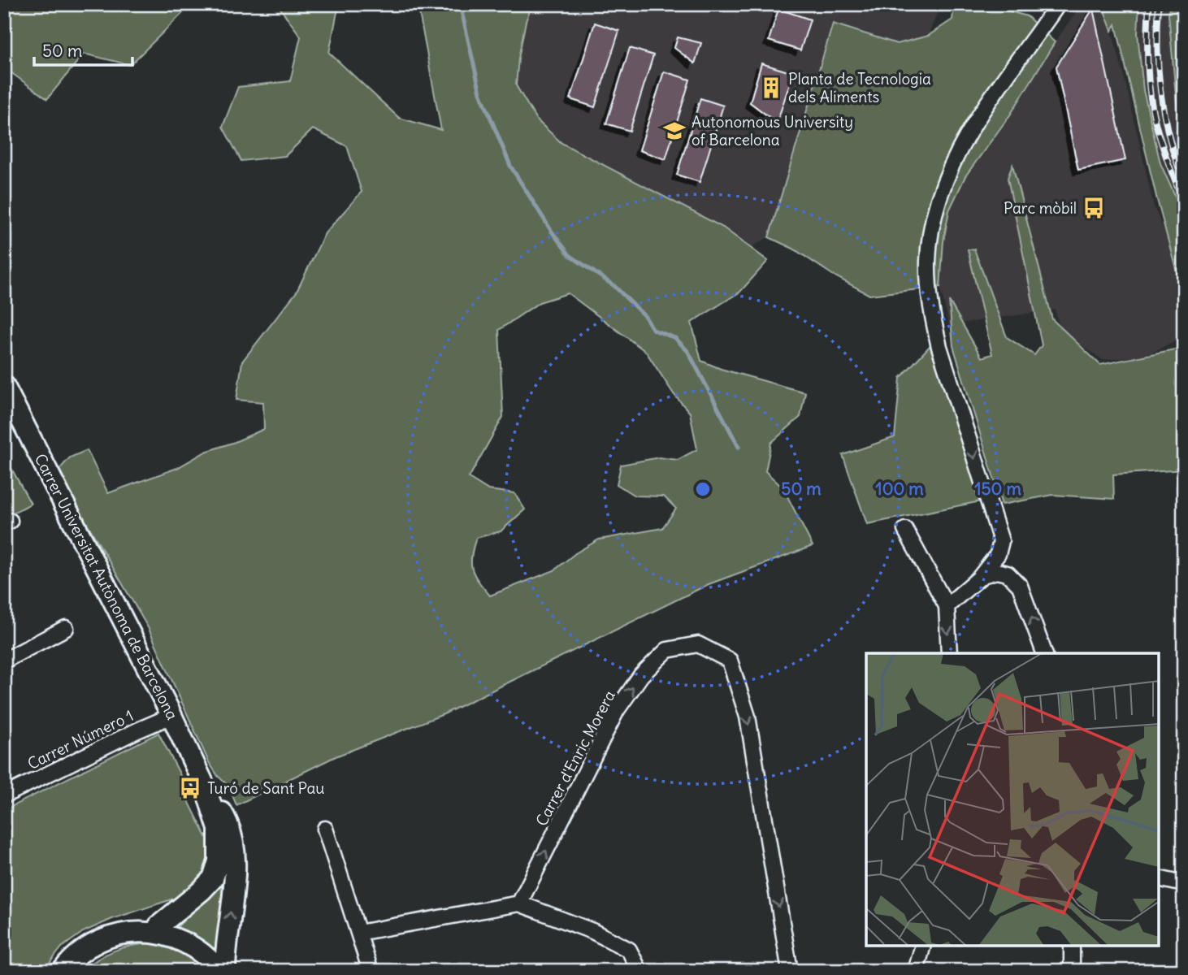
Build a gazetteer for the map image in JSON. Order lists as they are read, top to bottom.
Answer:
{
  "streets": {
    "street": ["Carrer Universitat Autònoma de Barcelona", "Carrer Número 1", "Carrer d'Enric Morera"]
  },
  "crossings": [
    ["Carrer Universitat Autònoma de Barcelona", "Carrer Número 1"]
  ],
  "places": {
    "building": ["Planta de Tecnologia dels Aliments"],
    "school or university": ["Autonomous University of Barcelona"],
    "bus stop": ["Parc mòbil", "Turó de Sant Pau"]
  },
  "scale_bar": "50 m",
  "rings": ["50 m", "100 m", "150 m"]
}
